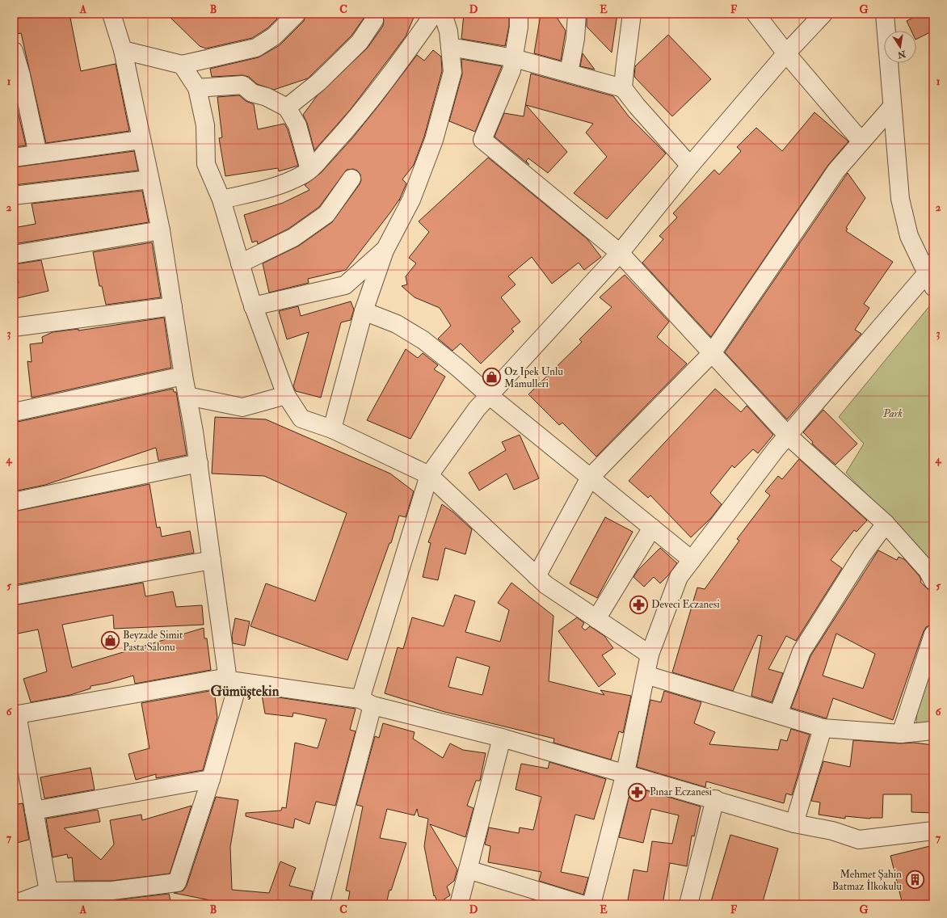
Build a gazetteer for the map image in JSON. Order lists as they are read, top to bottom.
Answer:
{
  "districts": ["Gümüştekin"],
  "parks": ["Park"],
  "places": {
    "shop": ["Oz Ipek Unlu Mamulleri", "Beyzade Simit Pasta Salonu"],
    "pharmacy": ["Deveci Eczanesi", "Pınar Eczanesi"],
    "building": ["Mehmet Şahin Batmaz İlkokulu"]
  },
  "north": "bottom",
  "grid": {
    "columns": [
      "A",
      "B",
      "C",
      "D",
      "E",
      "F",
      "G"
    ],
    "rows": [
      "1",
      "2",
      "3",
      "4",
      "5",
      "6",
      "7"
    ]
  }
}
